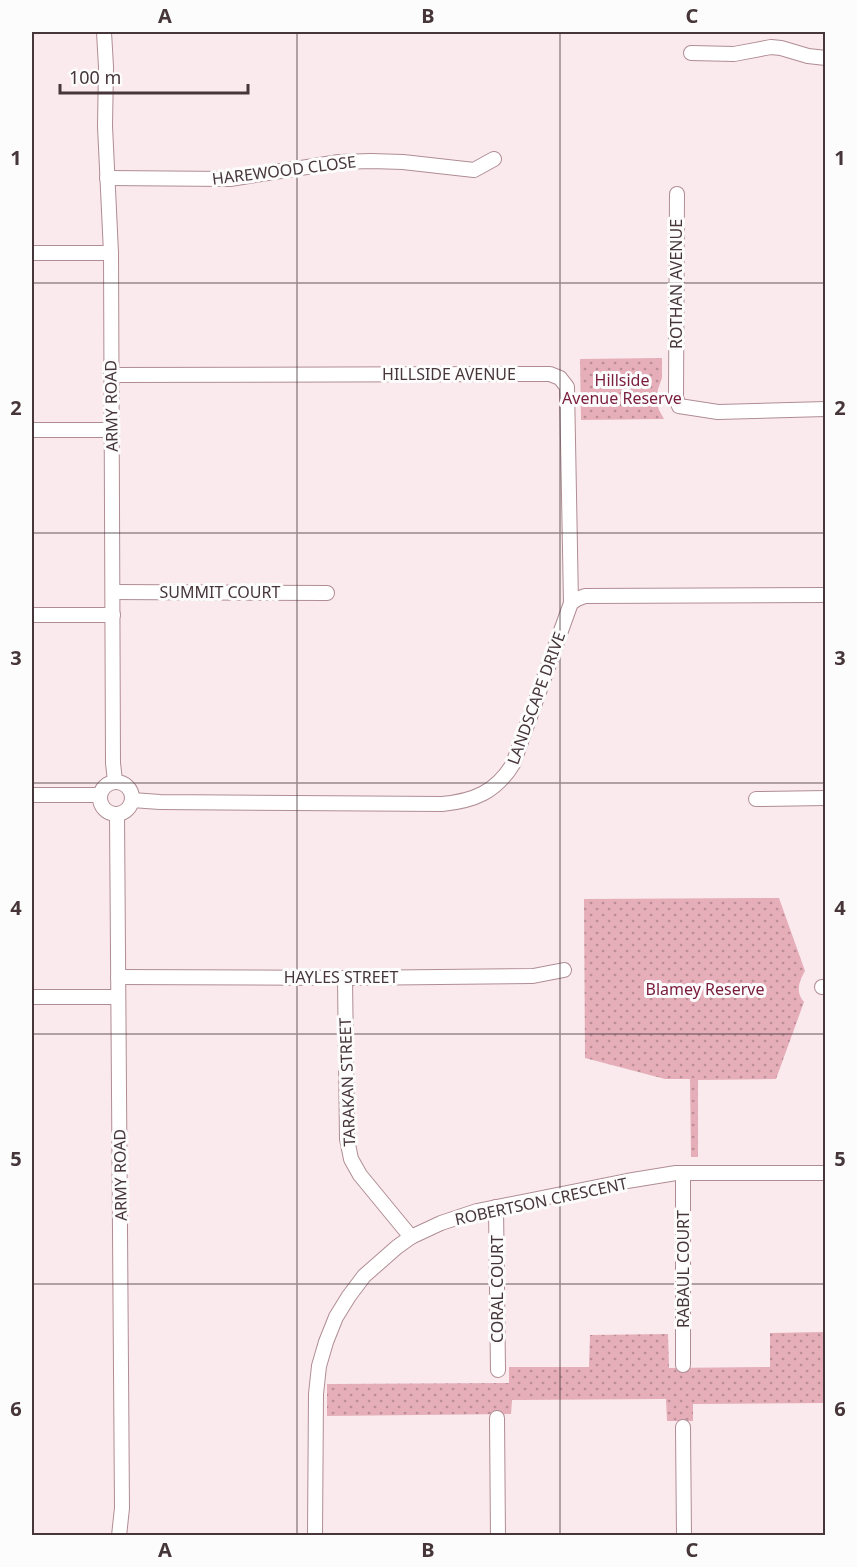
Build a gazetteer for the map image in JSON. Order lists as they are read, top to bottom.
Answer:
{
  "streets": {
    "street": [
      "HAREWOOD CLOSE",
      "ROTHAN AVENUE",
      "HILLSIDE AVENUE",
      "ARMY ROAD",
      "SUMMIT COURT",
      "LANDSCAPE DRIVE",
      "HAYLES STREET",
      "TARAKAN STREET",
      "ROBERTSON CRESCENT",
      "RABAUL COURT",
      "CORAL COURT"
    ]
  },
  "crossings": [
    ["HAREWOOD CLOSE", "ARMY ROAD"],
    ["HILLSIDE AVENUE", "ARMY ROAD"],
    ["HILLSIDE AVENUE", "LANDSCAPE DRIVE"],
    ["ARMY ROAD", "SUMMIT COURT"],
    ["ARMY ROAD", "LANDSCAPE DRIVE"],
    ["ARMY ROAD", "HAYLES STREET"],
    ["HAYLES STREET", "TARAKAN STREET"],
    ["TARAKAN STREET", "ROBERTSON CRESCENT"],
    ["ROBERTSON CRESCENT", "RABAUL COURT"],
    ["ROBERTSON CRESCENT", "CORAL COURT"]
  ],
  "parks": ["Hillside Avenue Reserve", "Blamey Reserve"],
  "scale_bar": "100 m",
  "grid": {
    "columns": ["A", "B", "C"],
    "rows": [
      "1",
      "2",
      "3",
      "4",
      "5",
      "6"
    ]
  }
}
